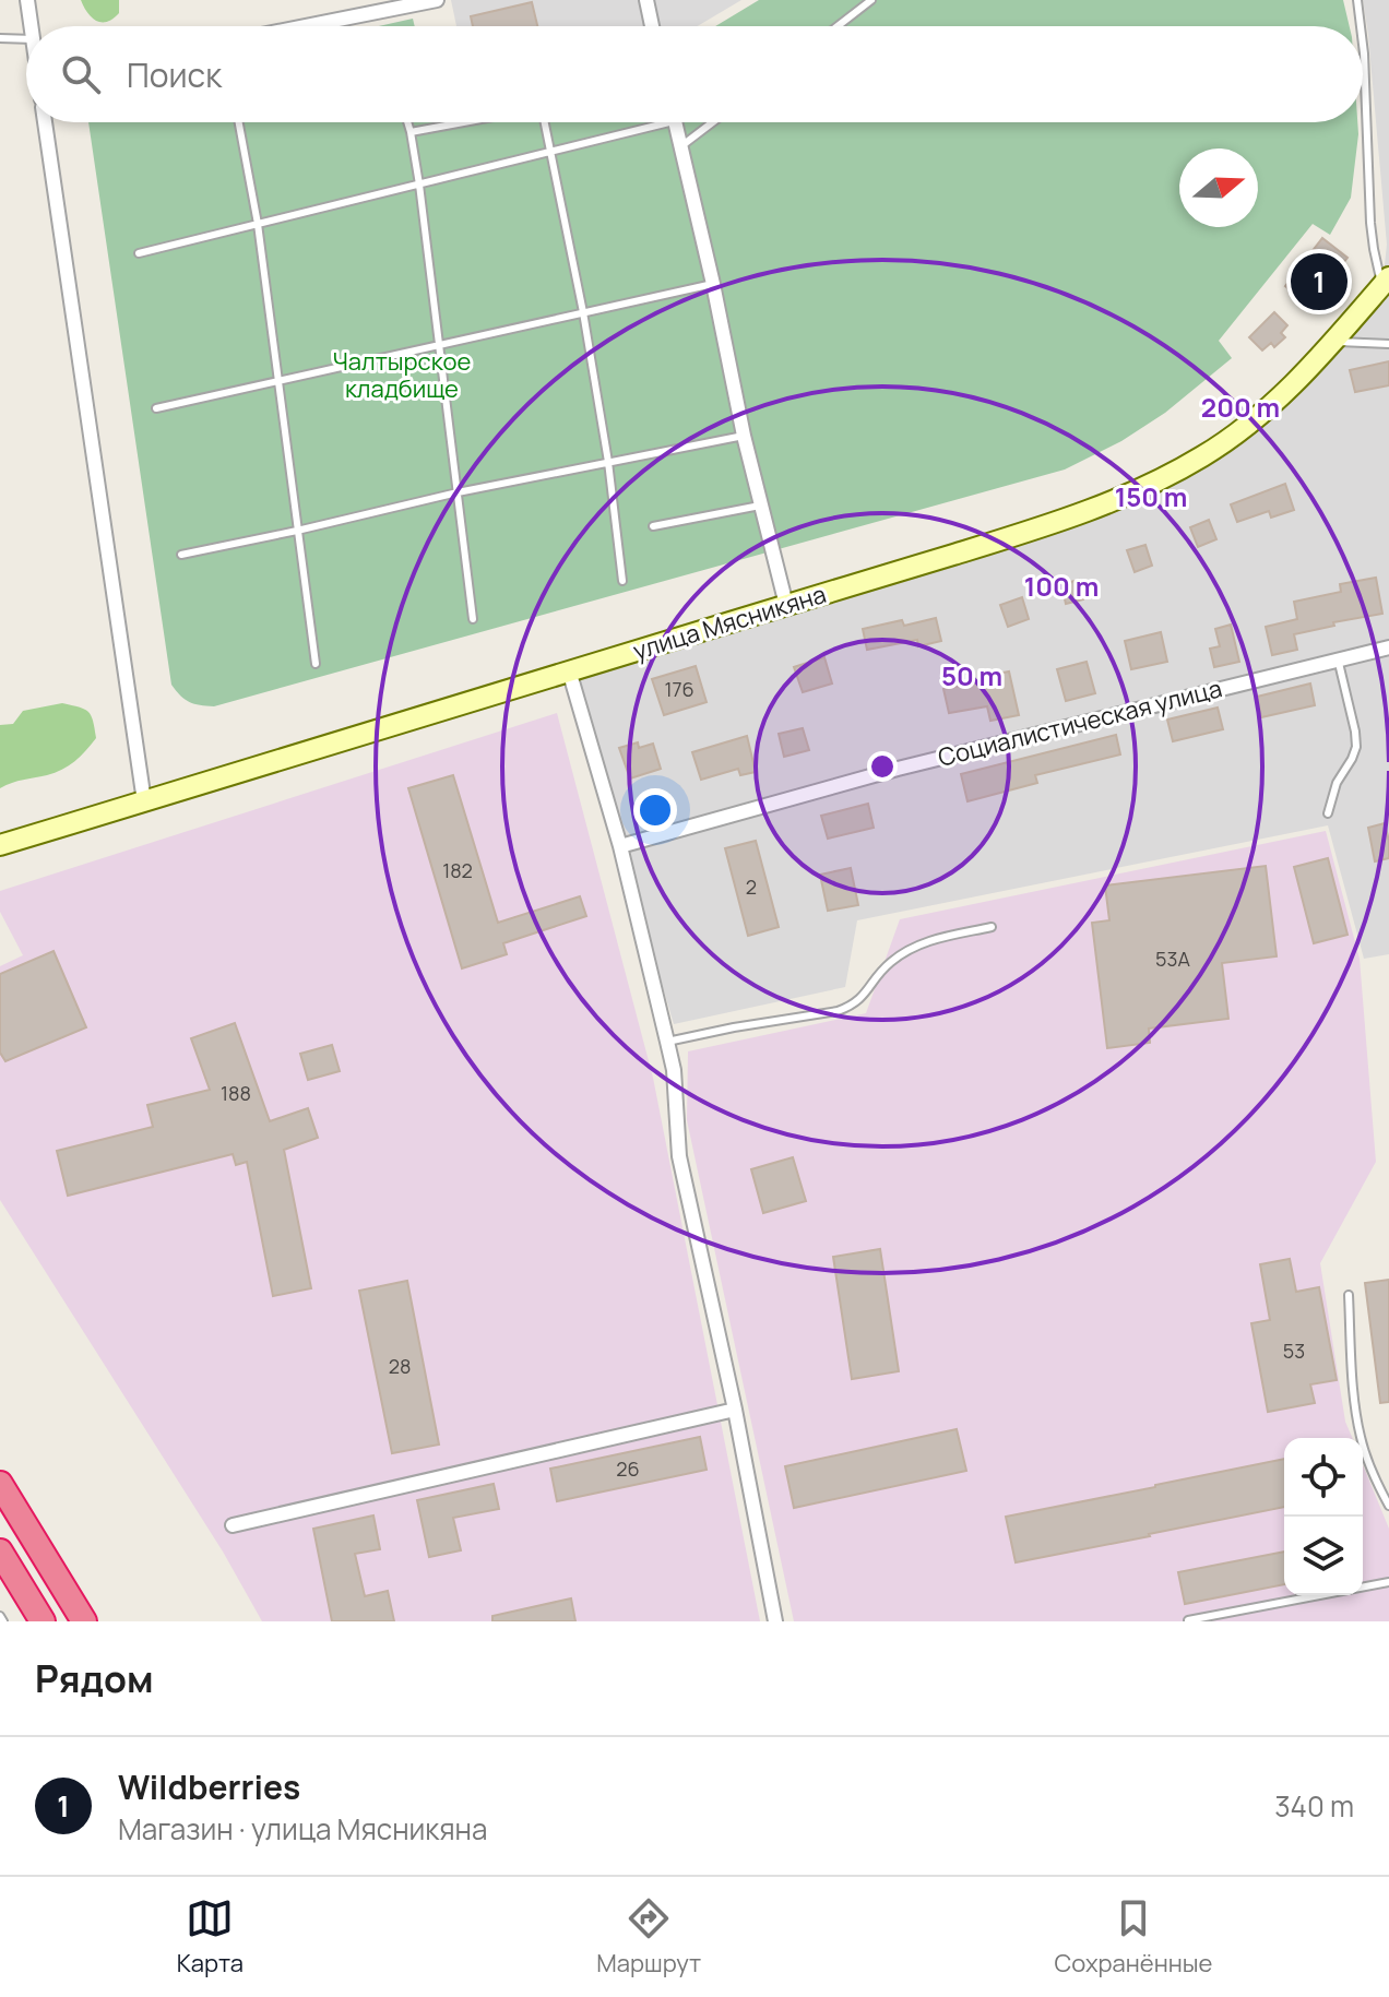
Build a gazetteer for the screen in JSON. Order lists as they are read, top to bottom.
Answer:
{
  "streets": {
    "street": ["улица Мясникяна", "Социалистическая улица"]
  },
  "parks": ["Чалтырское кладбище"],
  "house_numbers": [
    "176",
    "182",
    "2",
    "53А",
    "188",
    "53",
    "28",
    "26"
  ],
  "north": "right",
  "page": {
    "search": "Поиск",
    "pins": "1",
    "heading": "Рядом",
    "list": [
      {
        "mark": "1",
        "name": "Wildberries",
        "note": "Магазин · улица Мясникяна",
        "value": "340 m"
      }
    ],
    "nav": ["Карта", "Маршрут", "Сохранённые"]
  },
  "rings": [
    "200 m",
    "150 m",
    "100 m",
    "50 m"
  ]
}
